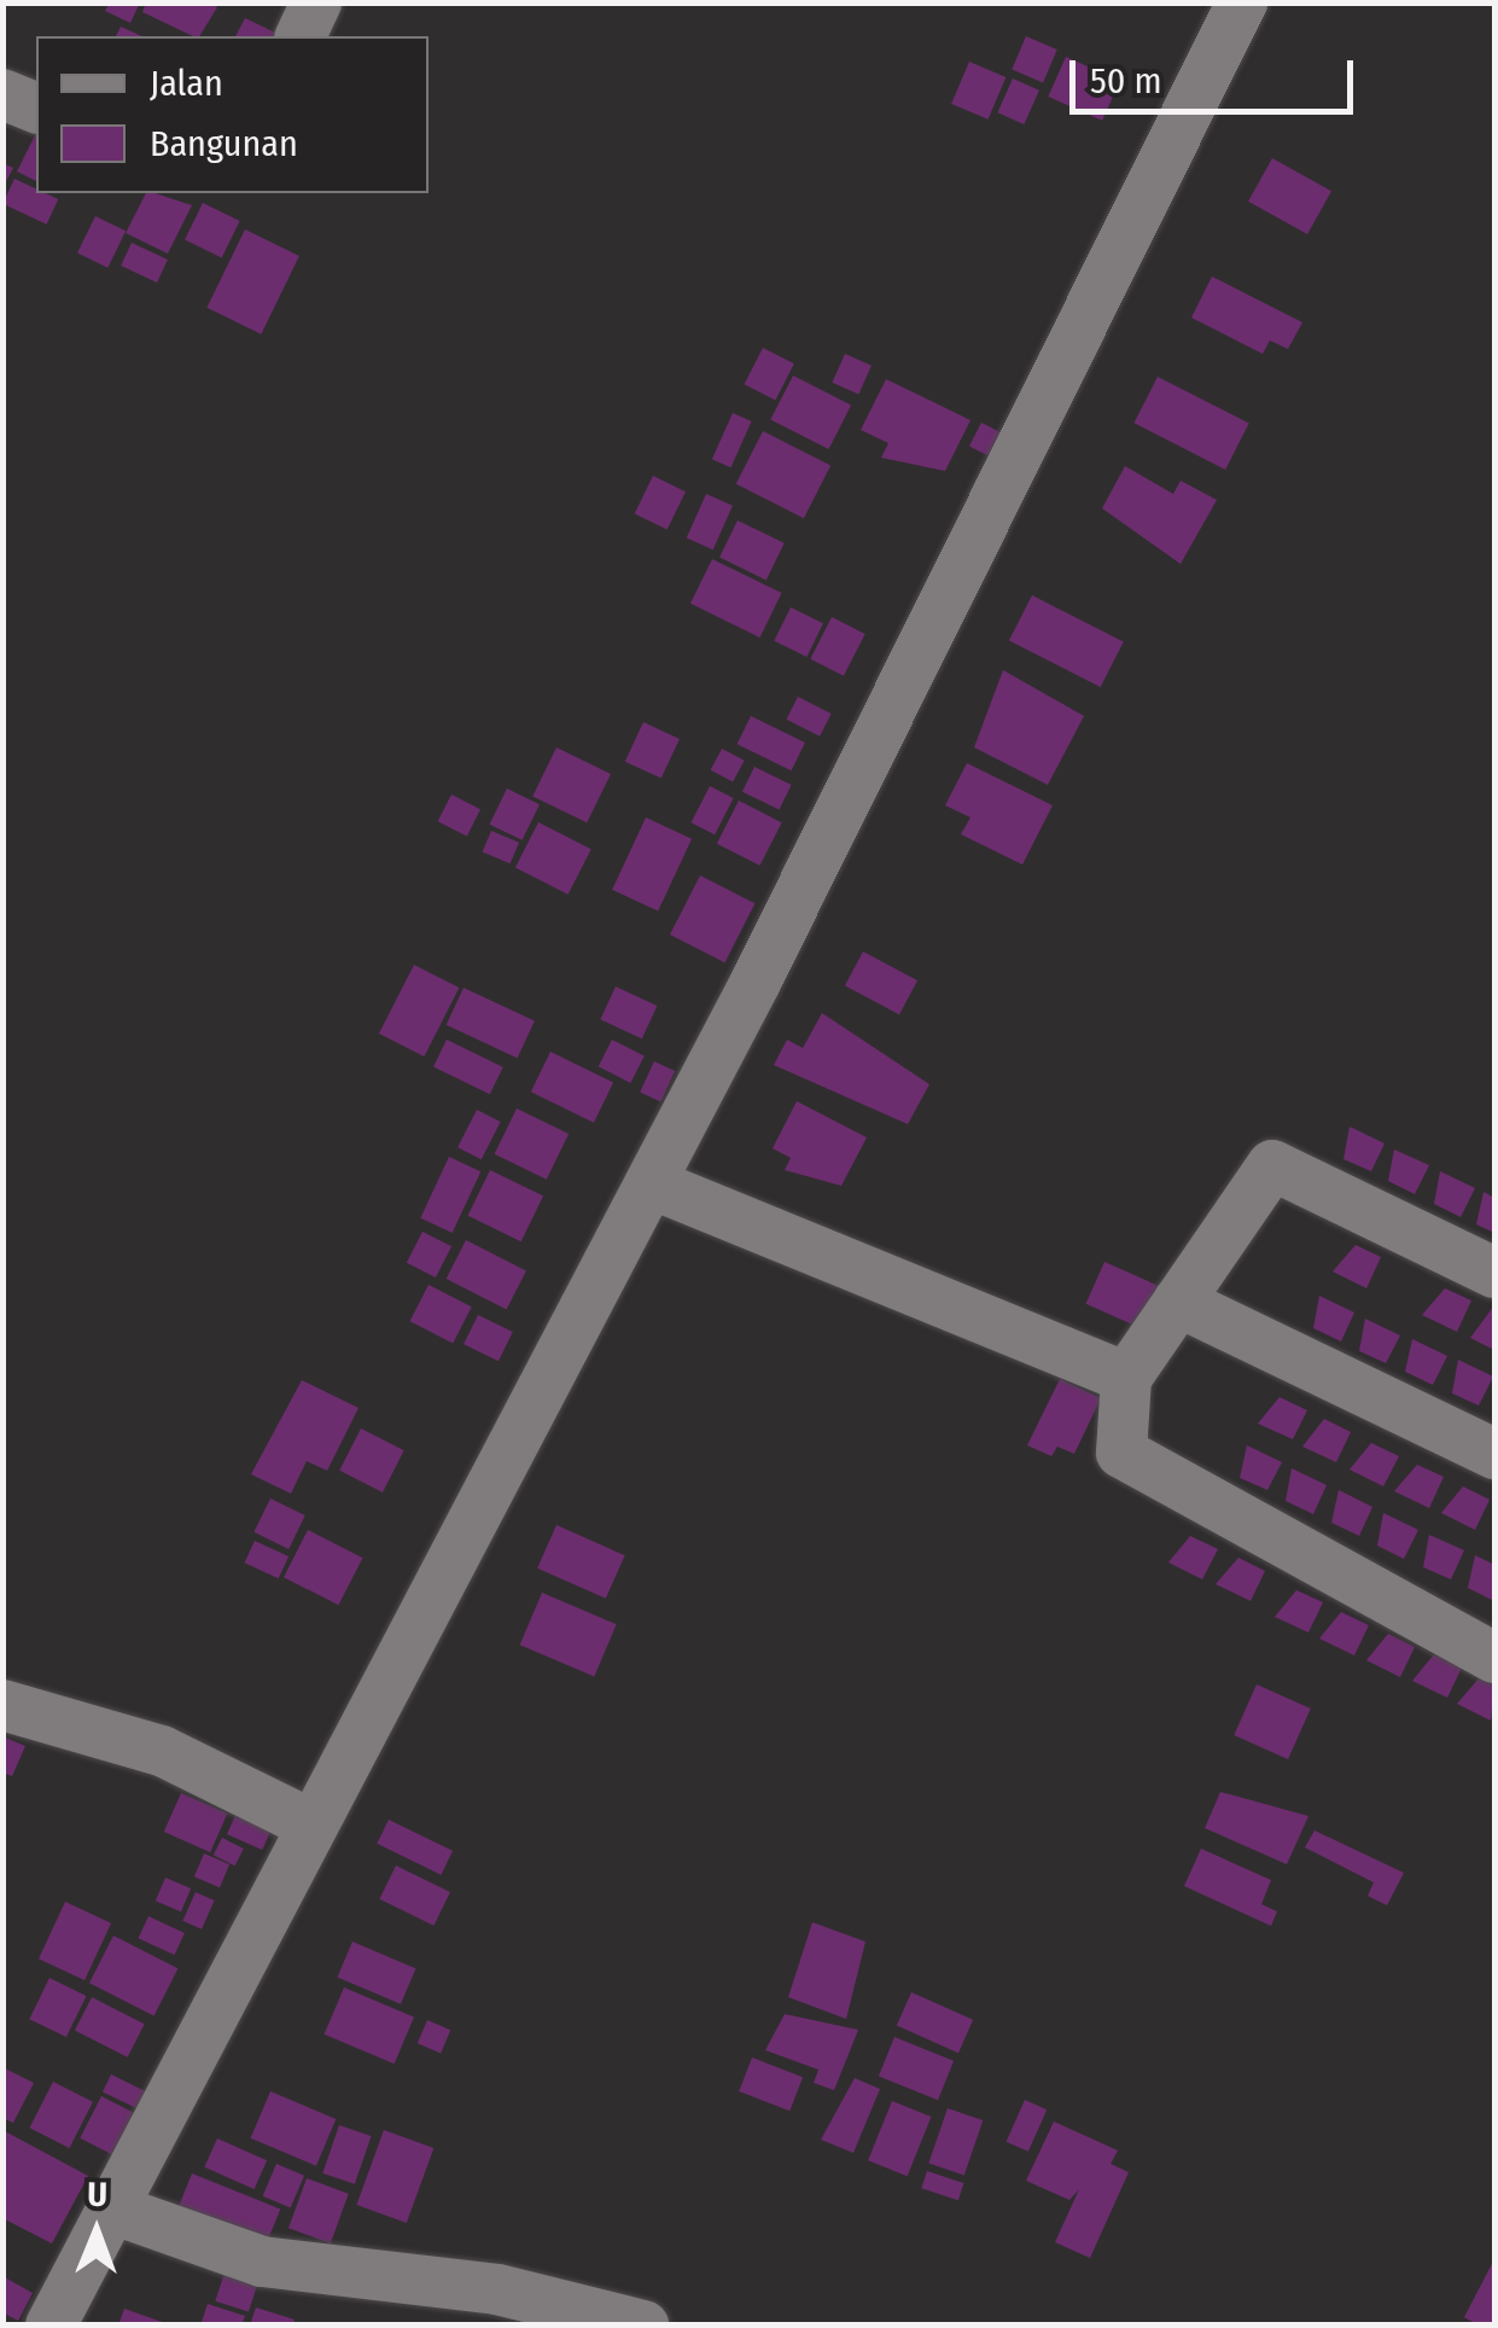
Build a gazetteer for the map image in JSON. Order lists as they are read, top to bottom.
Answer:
{
  "legend": ["Jalan", "Bangunan"],
  "scale_bar": "50 m",
  "north": "top"
}
